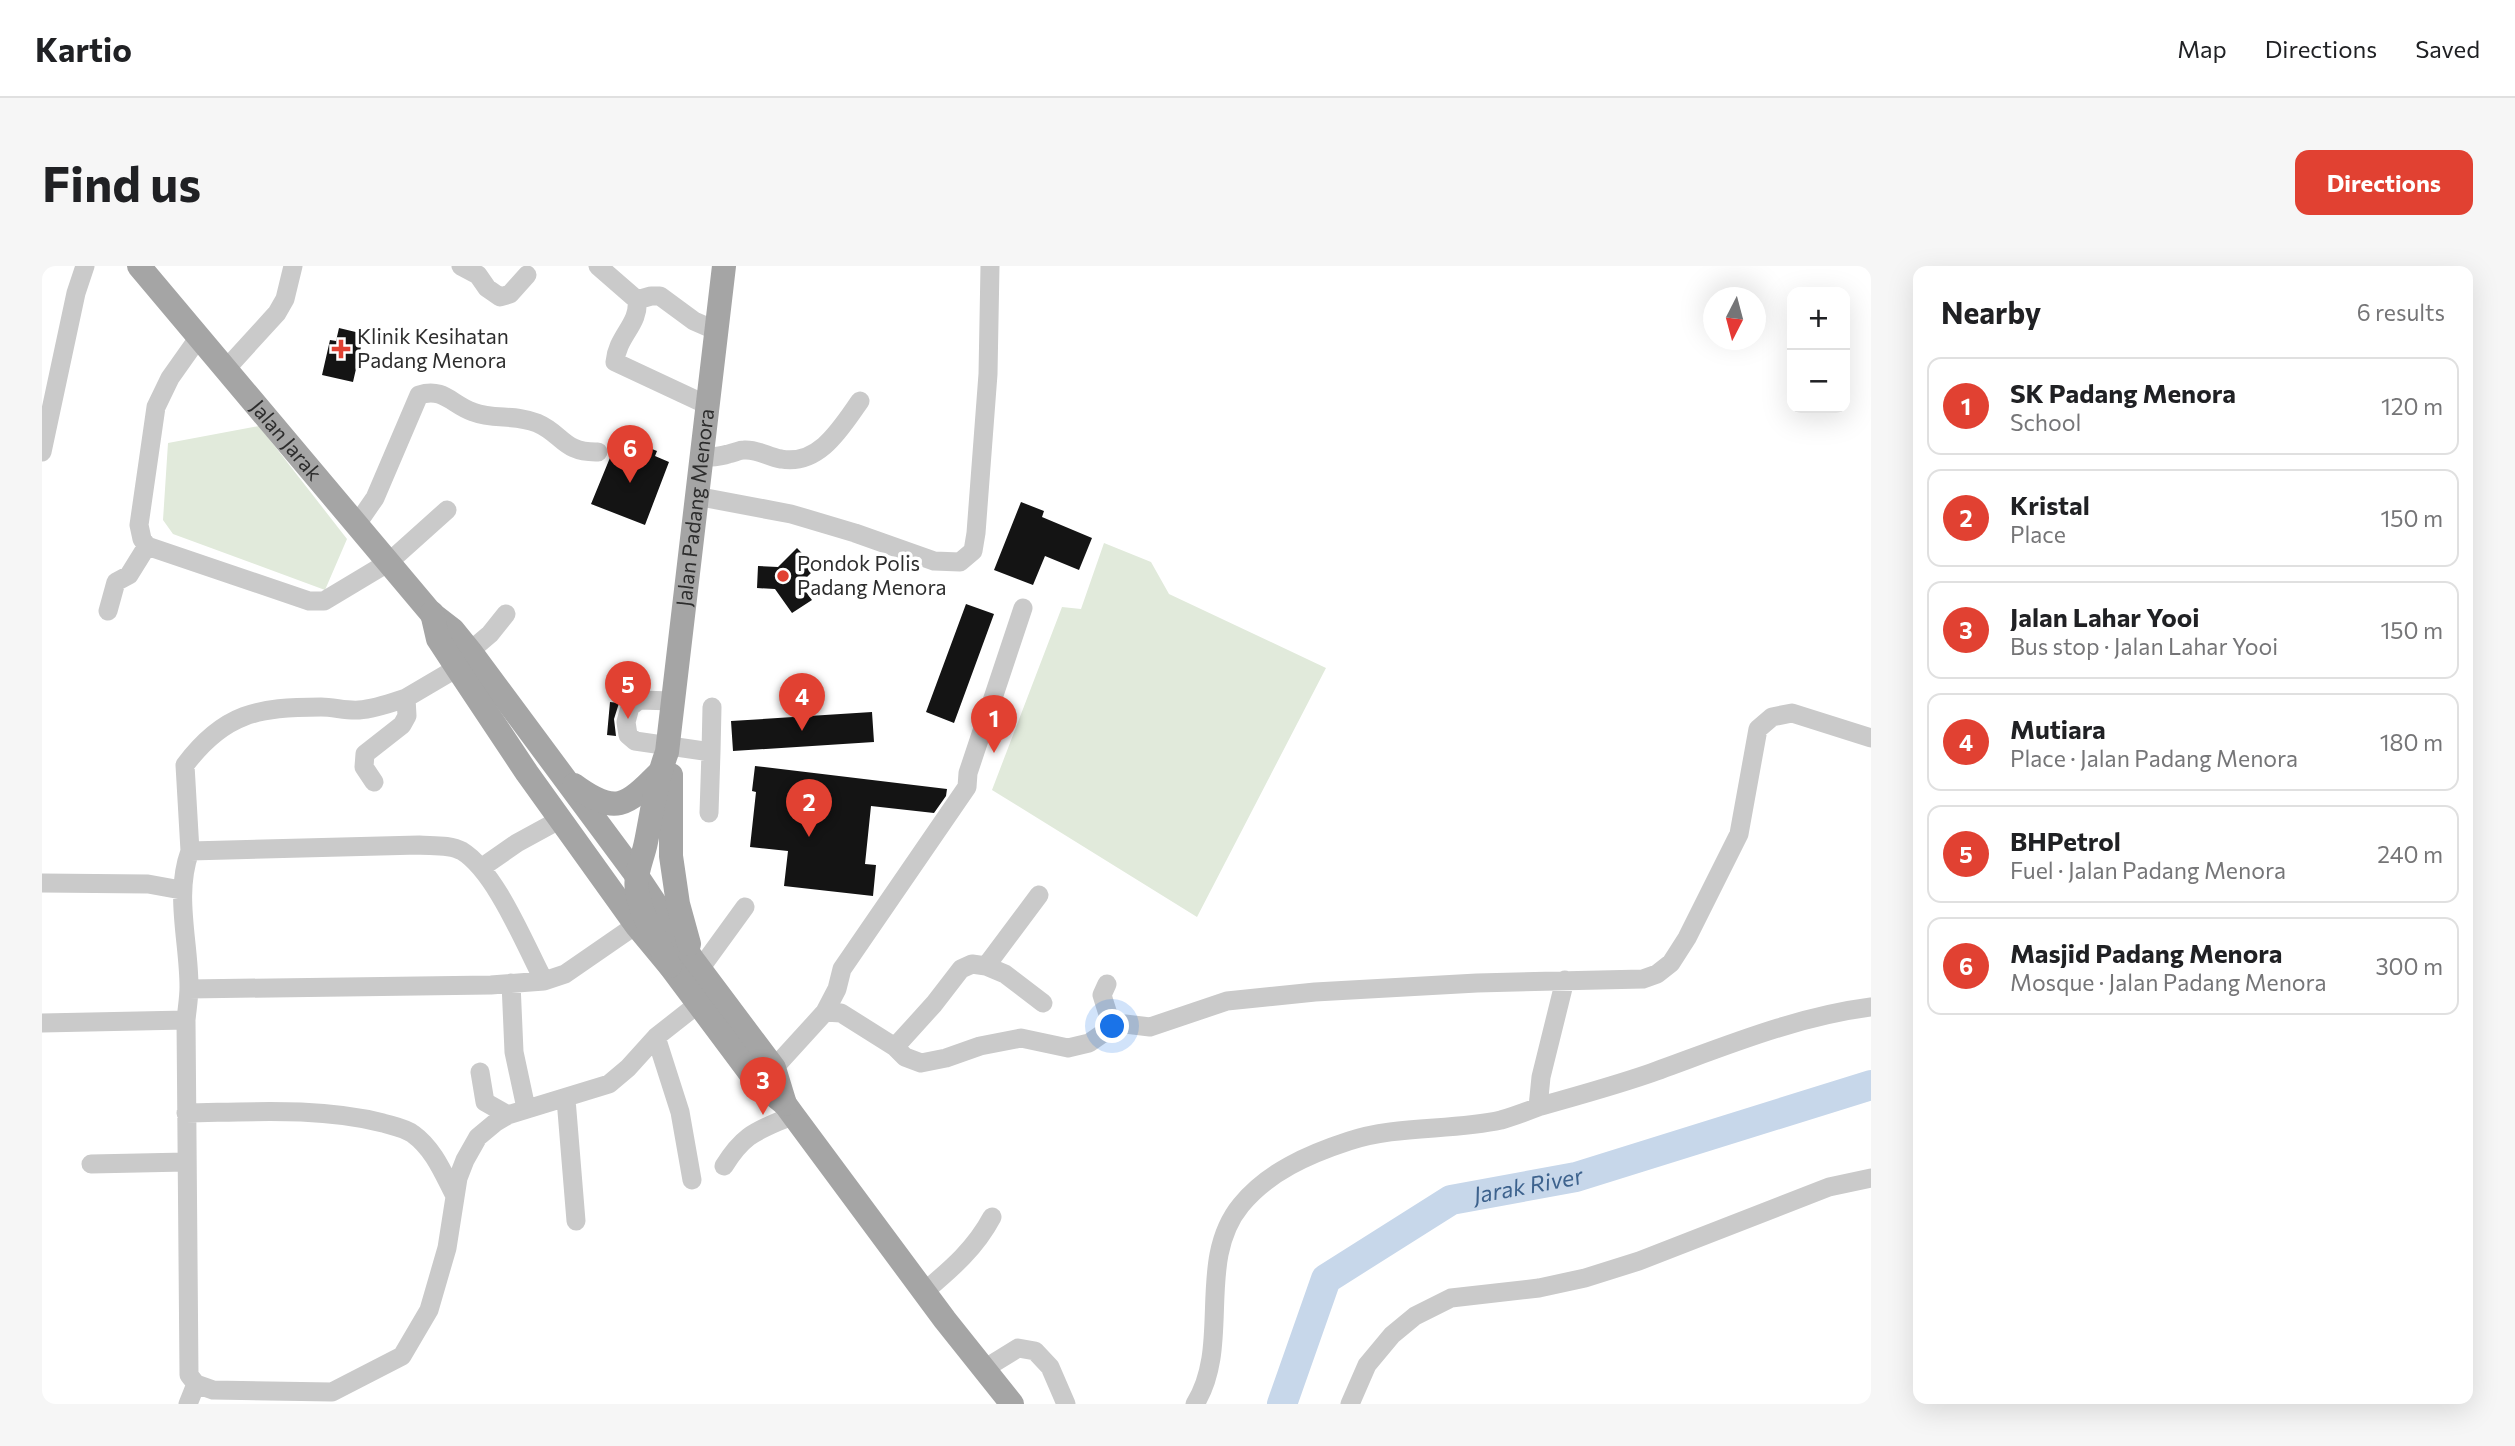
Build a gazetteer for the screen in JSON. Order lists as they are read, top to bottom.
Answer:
{
  "streets": {
    "main road": ["Jalan Jarak", "Jalan Padang Menora"]
  },
  "crossings": [
    ["Jalan Jarak", "Jalan Padang Menora"]
  ],
  "water": ["Jarak River"],
  "places": {
    "health": ["Klinik Kesihatan Padang Menora"],
    "other": ["Pondok Polis Padang Menora"]
  },
  "north": "bottom",
  "page": {
    "header": "Kartio",
    "nav": ["Map", "Directions", "Saved"],
    "buttons": "Directions",
    "title": "Find us",
    "heading": ["Nearby", "6 results"],
    "map_buttons": ["+", "−"],
    "list": [
      {
        "mark": "1",
        "name": "SK Padang Menora",
        "note": "School",
        "value": "120 m"
      },
      {
        "mark": "2",
        "name": "Kristal",
        "note": "Place",
        "value": "150 m"
      },
      {
        "mark": "3",
        "name": "Jalan Lahar Yooi",
        "note": "Bus stop · Jalan Lahar Yooi",
        "value": "150 m"
      },
      {
        "mark": "4",
        "name": "Mutiara",
        "note": "Place · Jalan Padang Menora",
        "value": "180 m"
      },
      {
        "mark": "5",
        "name": "BHPetrol",
        "note": "Fuel · Jalan Padang Menora",
        "value": "240 m"
      },
      {
        "mark": "6",
        "name": "Masjid Padang Menora",
        "note": "Mosque · Jalan Padang Menora",
        "value": "300 m"
      }
    ],
    "pins": [
      "6",
      "5",
      "4",
      "1",
      "2",
      "3"
    ]
  }
}
